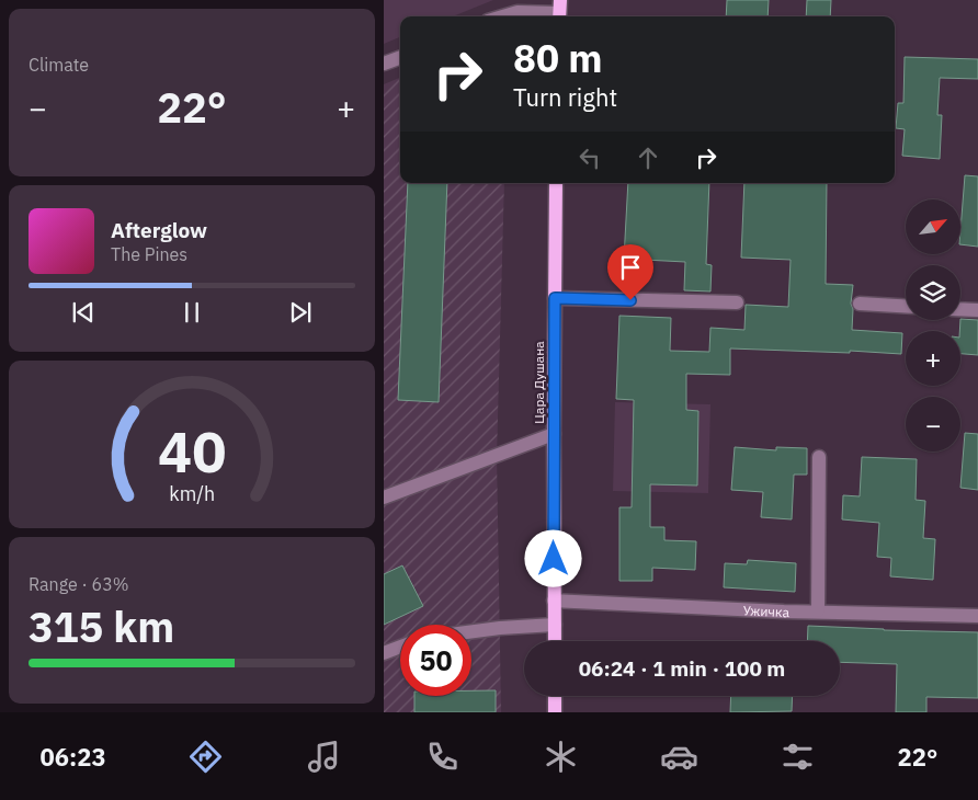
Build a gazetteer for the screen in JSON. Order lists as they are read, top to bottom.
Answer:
{
  "streets": {
    "main road": ["Цара Душана"],
    "street": ["Ужичка"]
  },
  "crossings": [
    ["Цара Душана", "Ужичка"]
  ],
  "north": "top right",
  "page": {
    "tile": [
      "Climate",
      ["Range · 63%", "315 km"]
    ],
    "turn": ["80 m", "Turn right"],
    "heat": ["−", "22°", "+"],
    "map_buttons": ["+", "−"],
    "song": ["Afterglow", "The Pines"],
    "limit": "50",
    "trip": "06:24 · 1 min · 100 m",
    "tabs": ["06:23", "22°"],
    "gauge": ["40", "km/h"]
  }
}
